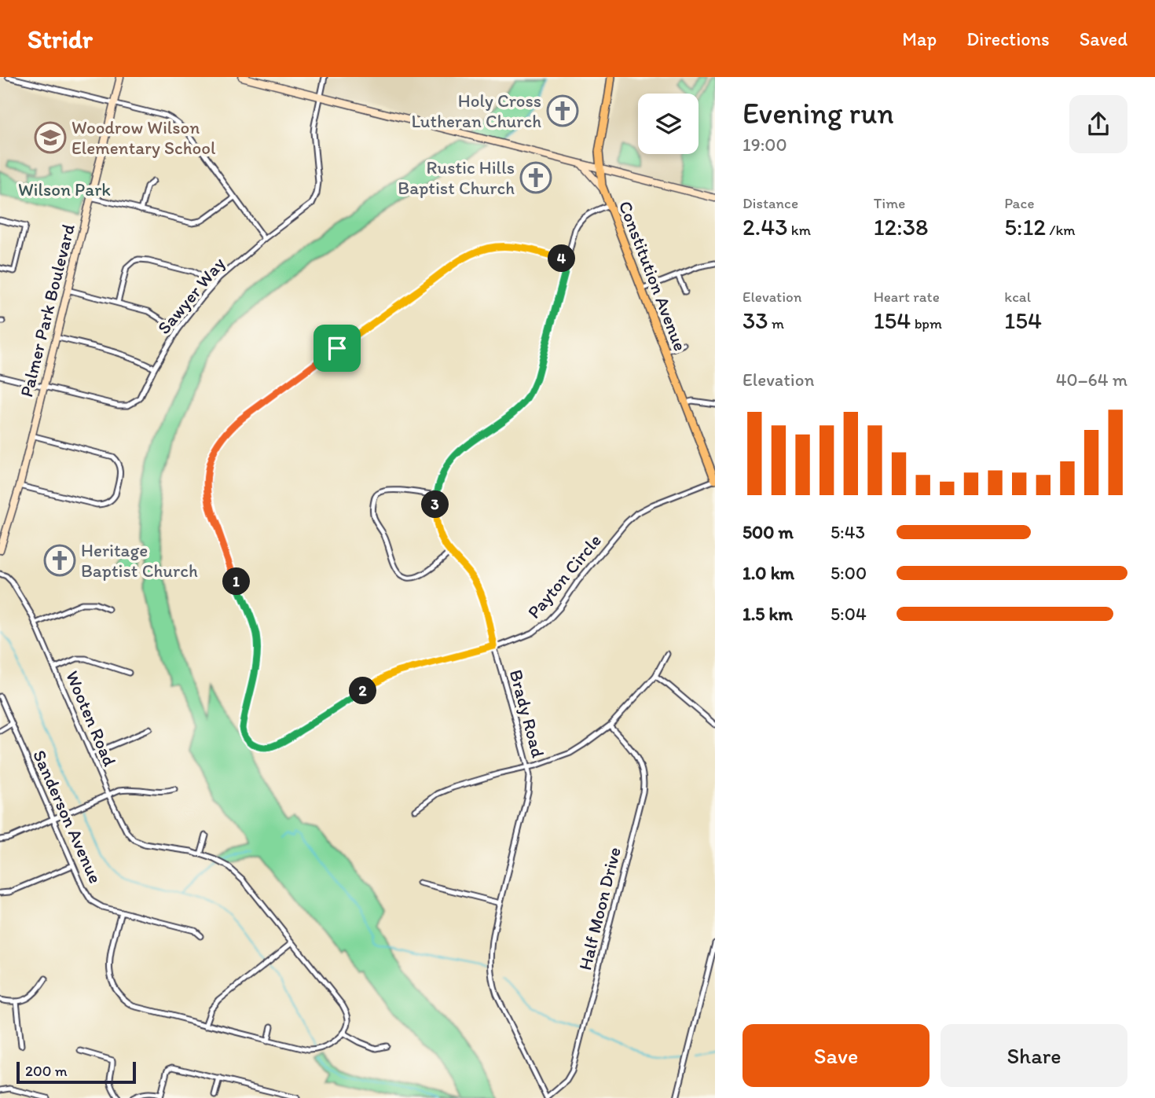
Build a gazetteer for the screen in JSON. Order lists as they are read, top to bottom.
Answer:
{
  "streets": {
    "main road": ["Constitution Avenue", "Palmer Park Boulevard"],
    "street": [
      "Sawyer Way",
      "Payton Circle",
      "Brady Road",
      "Wooten Road",
      "Sanderson Avenue",
      "Half Moon Drive"
    ]
  },
  "crossings": [
    ["Constitution Avenue", "Payton Circle"],
    ["Constitution Avenue", "Brady Road"],
    ["Sawyer Way", "Palmer Park Boulevard"],
    ["Payton Circle", "Brady Road"],
    ["Brady Road", "Half Moon Drive"]
  ],
  "parks": ["Wilson Park"],
  "places": {
    "church": ["Holy Cross Lutheran Church", "Rustic Hills Baptist Church", "Heritage Baptist Church"],
    "school or university": ["Woodrow Wilson Elementary School"]
  },
  "scale_bar": "200 m",
  "page": {
    "header": "Stridr",
    "nav": ["Map", "Directions", "Saved"],
    "heading": ["Evening run", "19:00"],
    "stats": [
      ["Distance", "2.43 km"],
      ["Time", "12:38"],
      ["Pace", "5:12 /km"],
      ["Elevation", "33 m"],
      ["Heart rate", "154 bpm"],
      ["kcal", "154"]
    ],
    "pins": [
      "4",
      "3",
      "1",
      "2"
    ],
    "chart": ["Elevation", "40–64 m"],
    "list": [
      {
        "name": "500 m",
        "note": "5:43"
      },
      {
        "name": "1.0 km",
        "note": "5:00"
      },
      {
        "name": "1.5 km",
        "note": "5:04"
      }
    ],
    "buttons": ["Save", "Share"],
    "scale": "200 m"
  }
}
